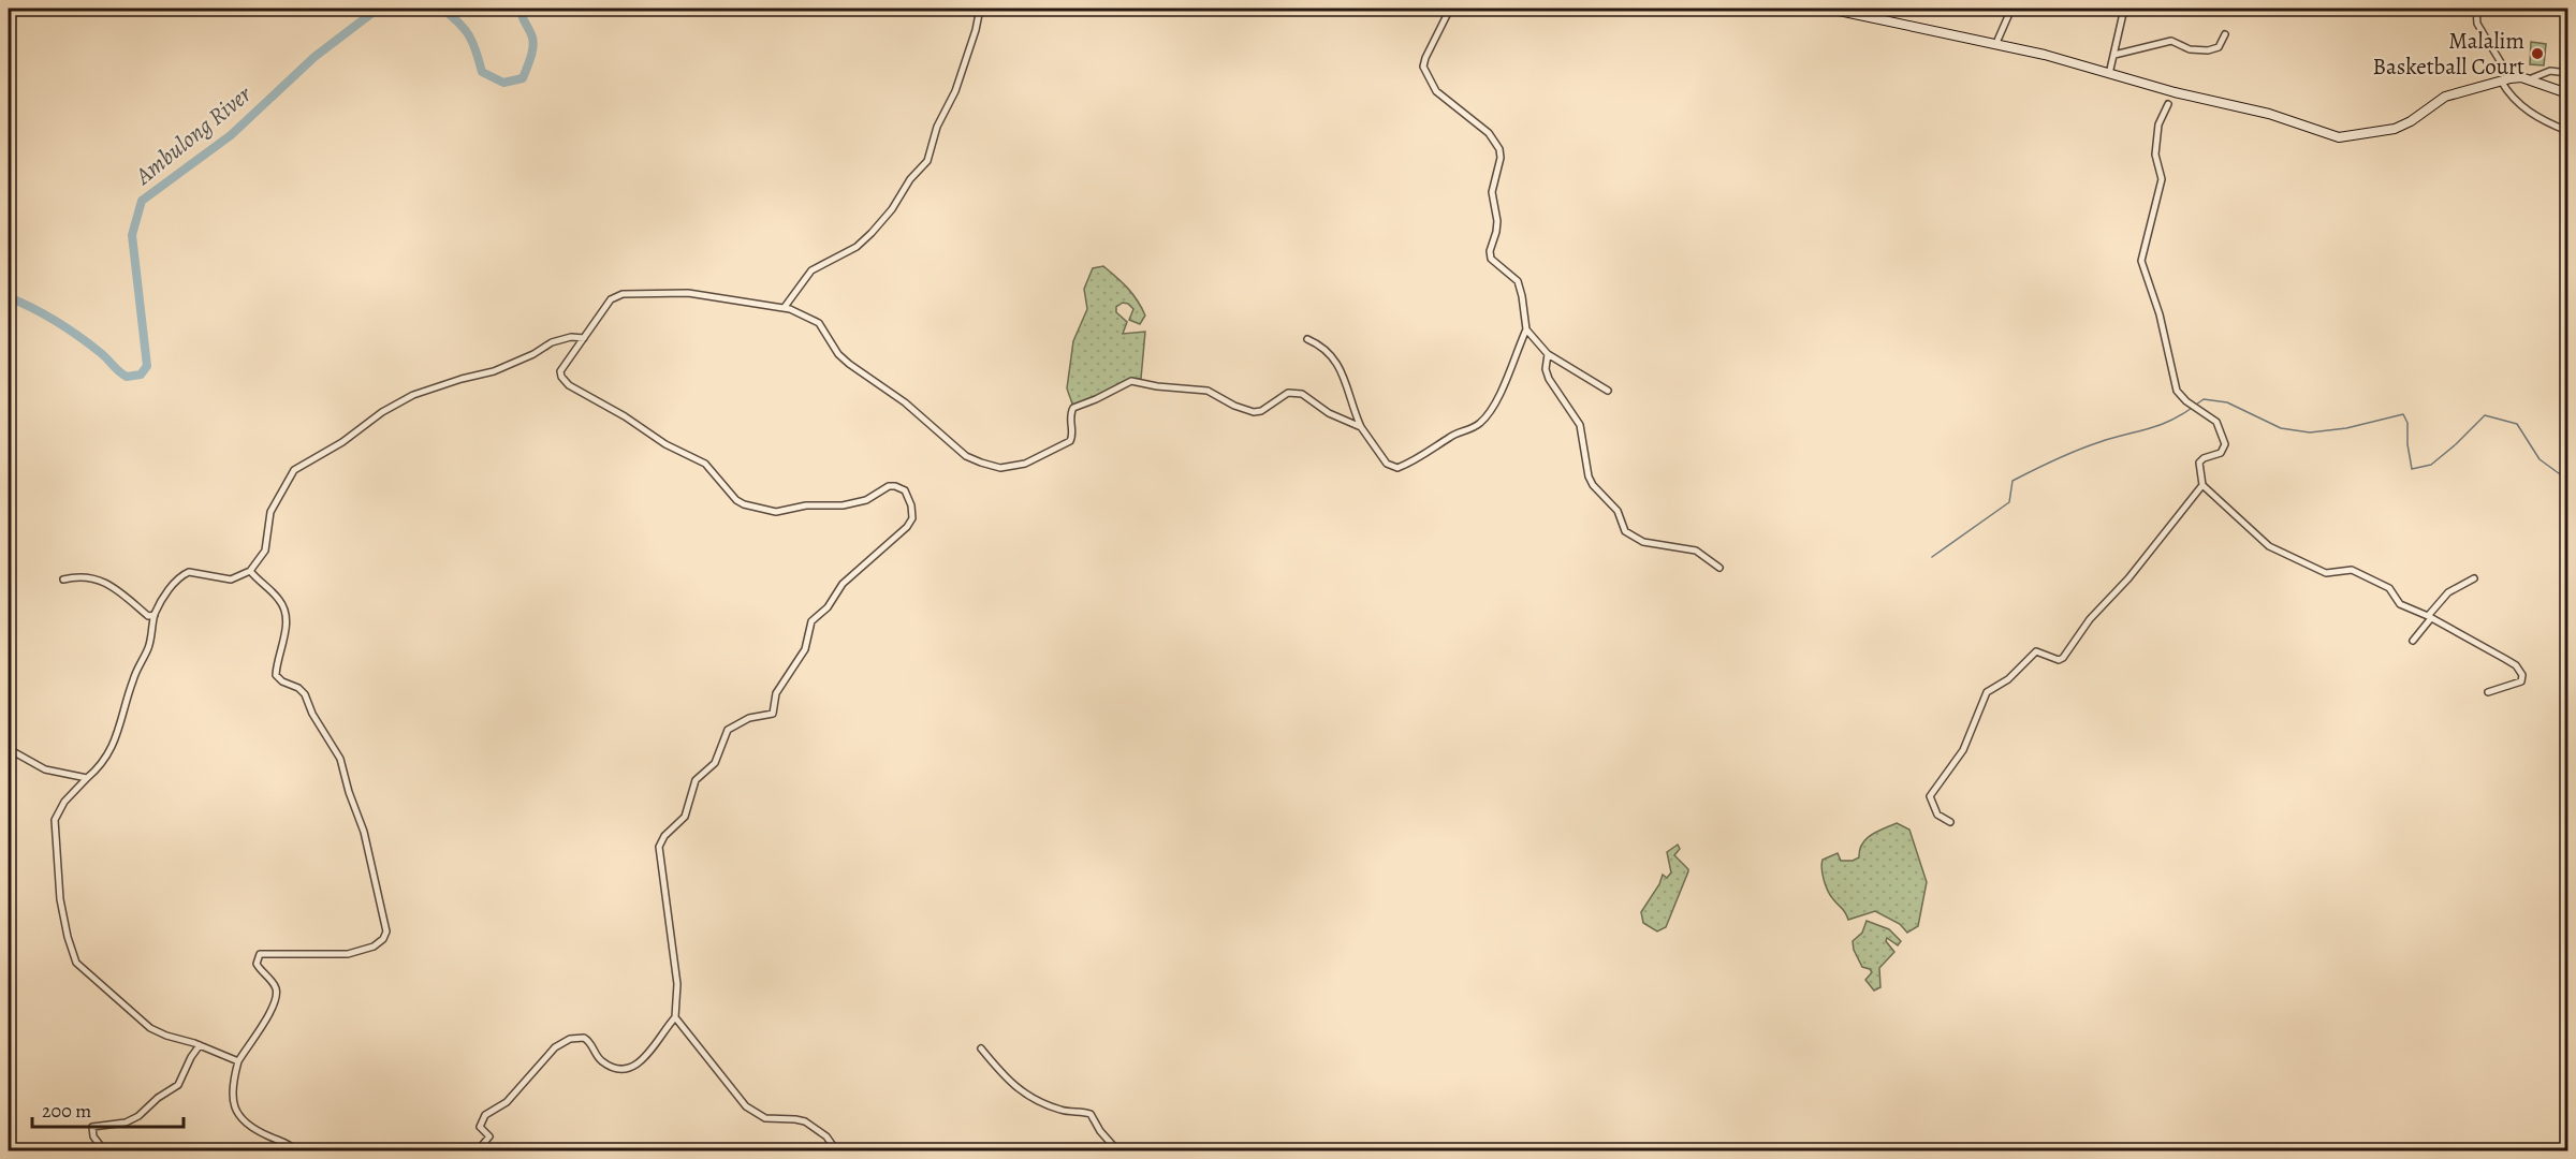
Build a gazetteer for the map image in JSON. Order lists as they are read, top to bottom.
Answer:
{
  "water": ["Ambulong River"],
  "places": ["Malalim Basketball Court"],
  "scale_bar": "200 m"
}
